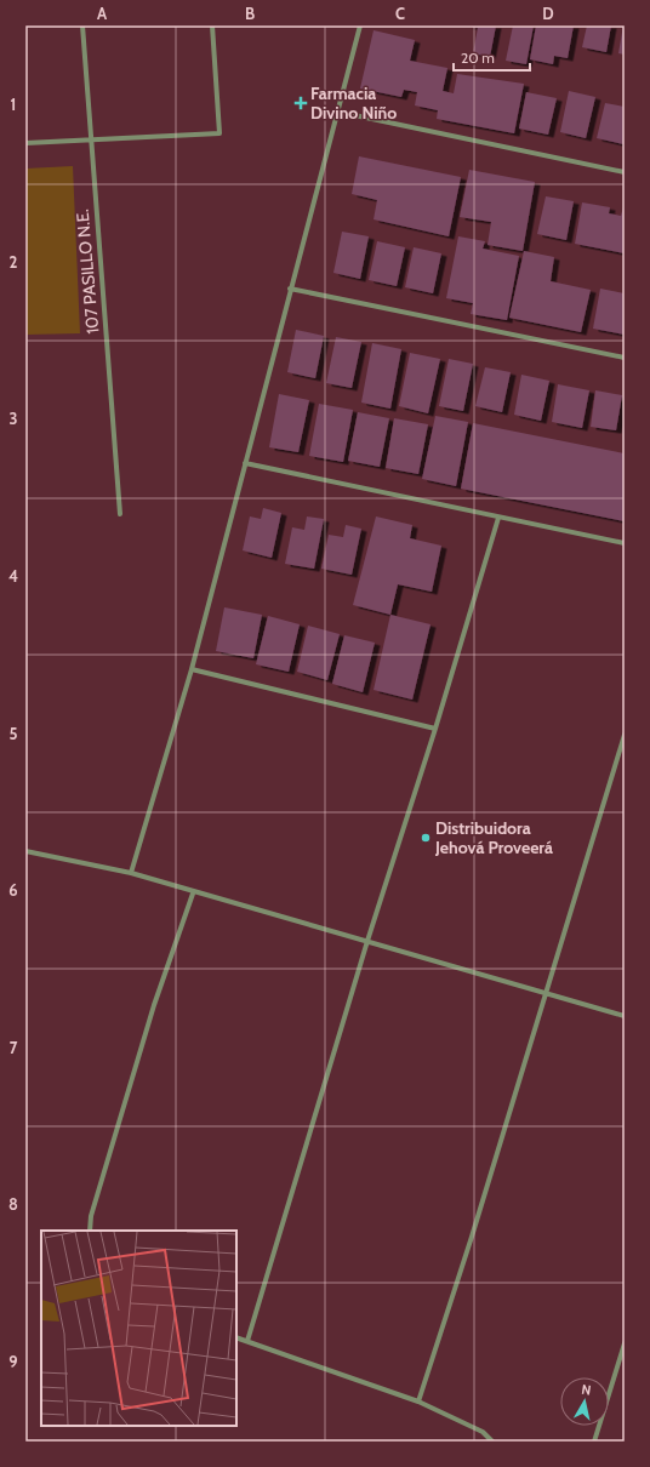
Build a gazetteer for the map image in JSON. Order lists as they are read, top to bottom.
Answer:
{
  "streets": {
    "street": ["107 PASILLO N.E."]
  },
  "places": {
    "health": ["Farmacia Divino Niño"],
    "other": ["Distribuidora Jehová Proveerá"]
  },
  "scale_bar": "20 m",
  "north": "top",
  "grid": {
    "columns": [
      "A",
      "B",
      "C",
      "D"
    ],
    "rows": [
      "1",
      "2",
      "3",
      "4",
      "5",
      "6",
      "7",
      "8",
      "9"
    ]
  }
}
